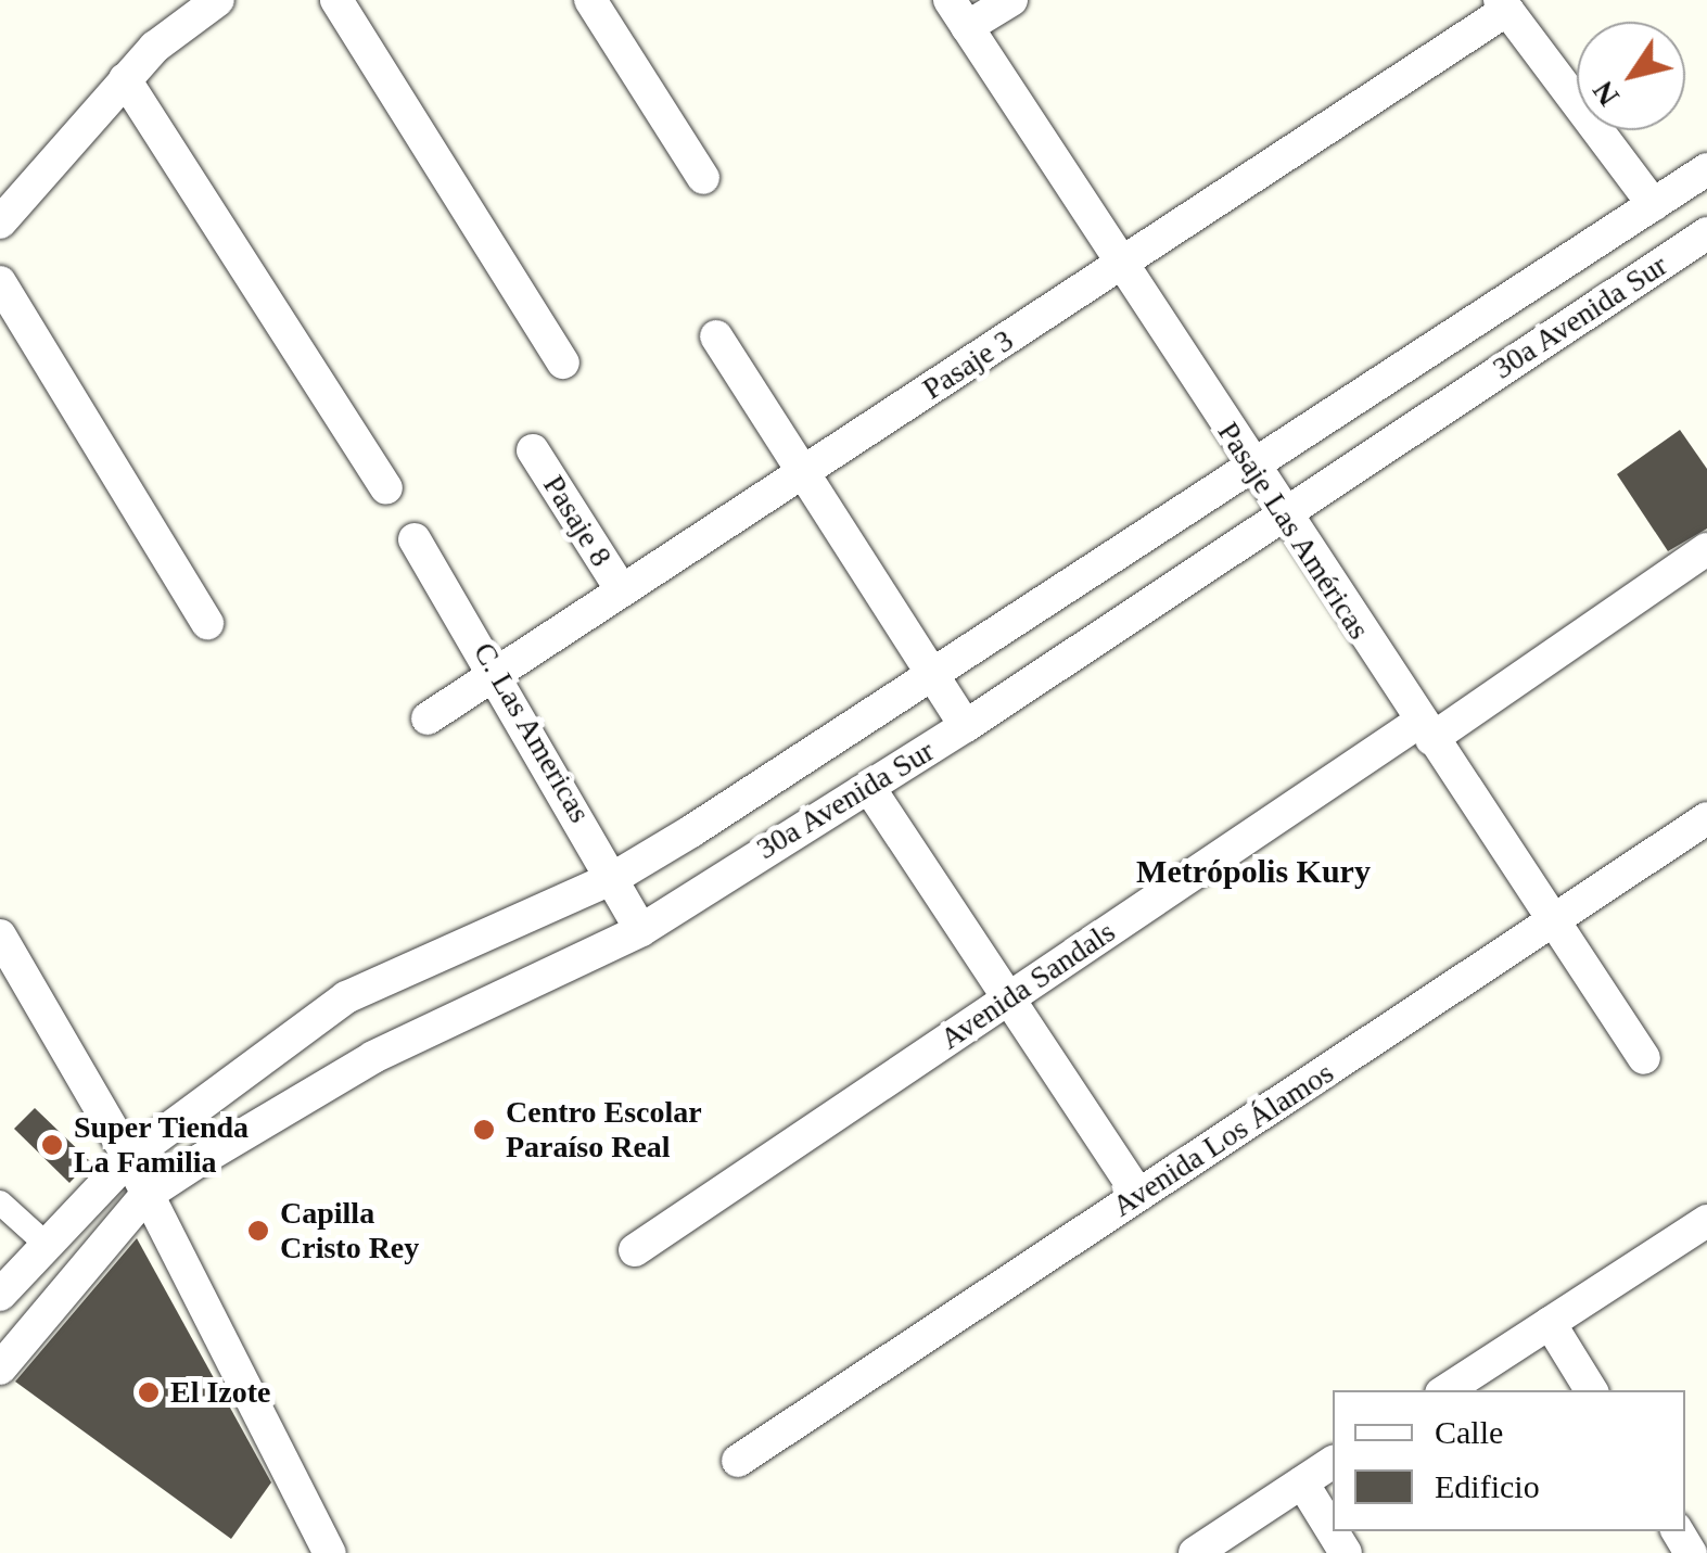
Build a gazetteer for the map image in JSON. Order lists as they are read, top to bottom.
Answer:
{
  "streets": {
    "street": [
      "30a Avenida Sur",
      "Pasaje 3",
      "Pasaje 8",
      "Pasaje Las Américas",
      "C. Las Americas",
      "Avenida Sandals",
      "Avenida Los Álamos"
    ]
  },
  "crossings": [
    ["30a Avenida Sur", "Pasaje Las Américas"],
    ["30a Avenida Sur", "C. Las Americas"],
    ["Pasaje 3", "Pasaje 8"],
    ["Pasaje 3", "Pasaje Las Américas"],
    ["Pasaje 3", "C. Las Americas"],
    ["Pasaje Las Américas", "Avenida Sandals"],
    ["Pasaje Las Américas", "Avenida Los Álamos"]
  ],
  "districts": ["Metrópolis Kury"],
  "places": [
    "Centro Escolar Paraíso Real",
    "Super Tienda La Familia",
    "Capilla Cristo Rey",
    "El Izote"
  ],
  "legend": ["Calle", "Edificio"],
  "north": "bottom left"
}
